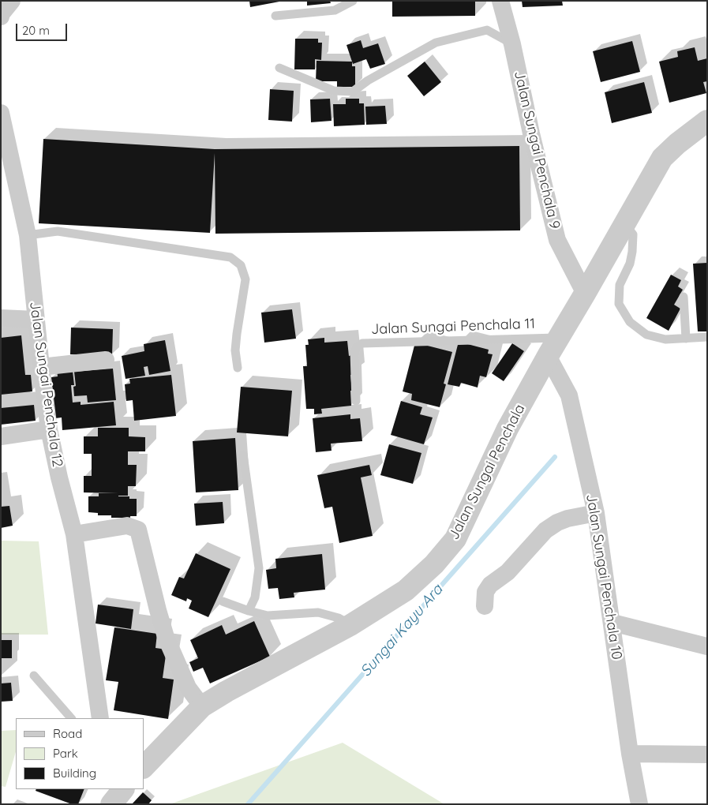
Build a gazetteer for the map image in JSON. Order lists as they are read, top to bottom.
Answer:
{
  "streets": {
    "street": [
      "Jalan Sungai Penchala 9",
      "Jalan Sungai Penchala 12",
      "Jalan Sungai Penchala",
      "Jalan Sungai Penchala 10"
    ],
    "lane": ["Jalan Sungai Penchala 11"]
  },
  "crossings": [
    ["Jalan Sungai Penchala 9", "Jalan Sungai Penchala"],
    ["Jalan Sungai Penchala 11", "Jalan Sungai Penchala"],
    ["Jalan Sungai Penchala 11", "Jalan Sungai Penchala 10"],
    ["Jalan Sungai Penchala", "Jalan Sungai Penchala 10"]
  ],
  "water": ["Sungai Kayu Ara"],
  "legend": ["Road", "Park", "Building"],
  "scale_bar": "20 m"
}
